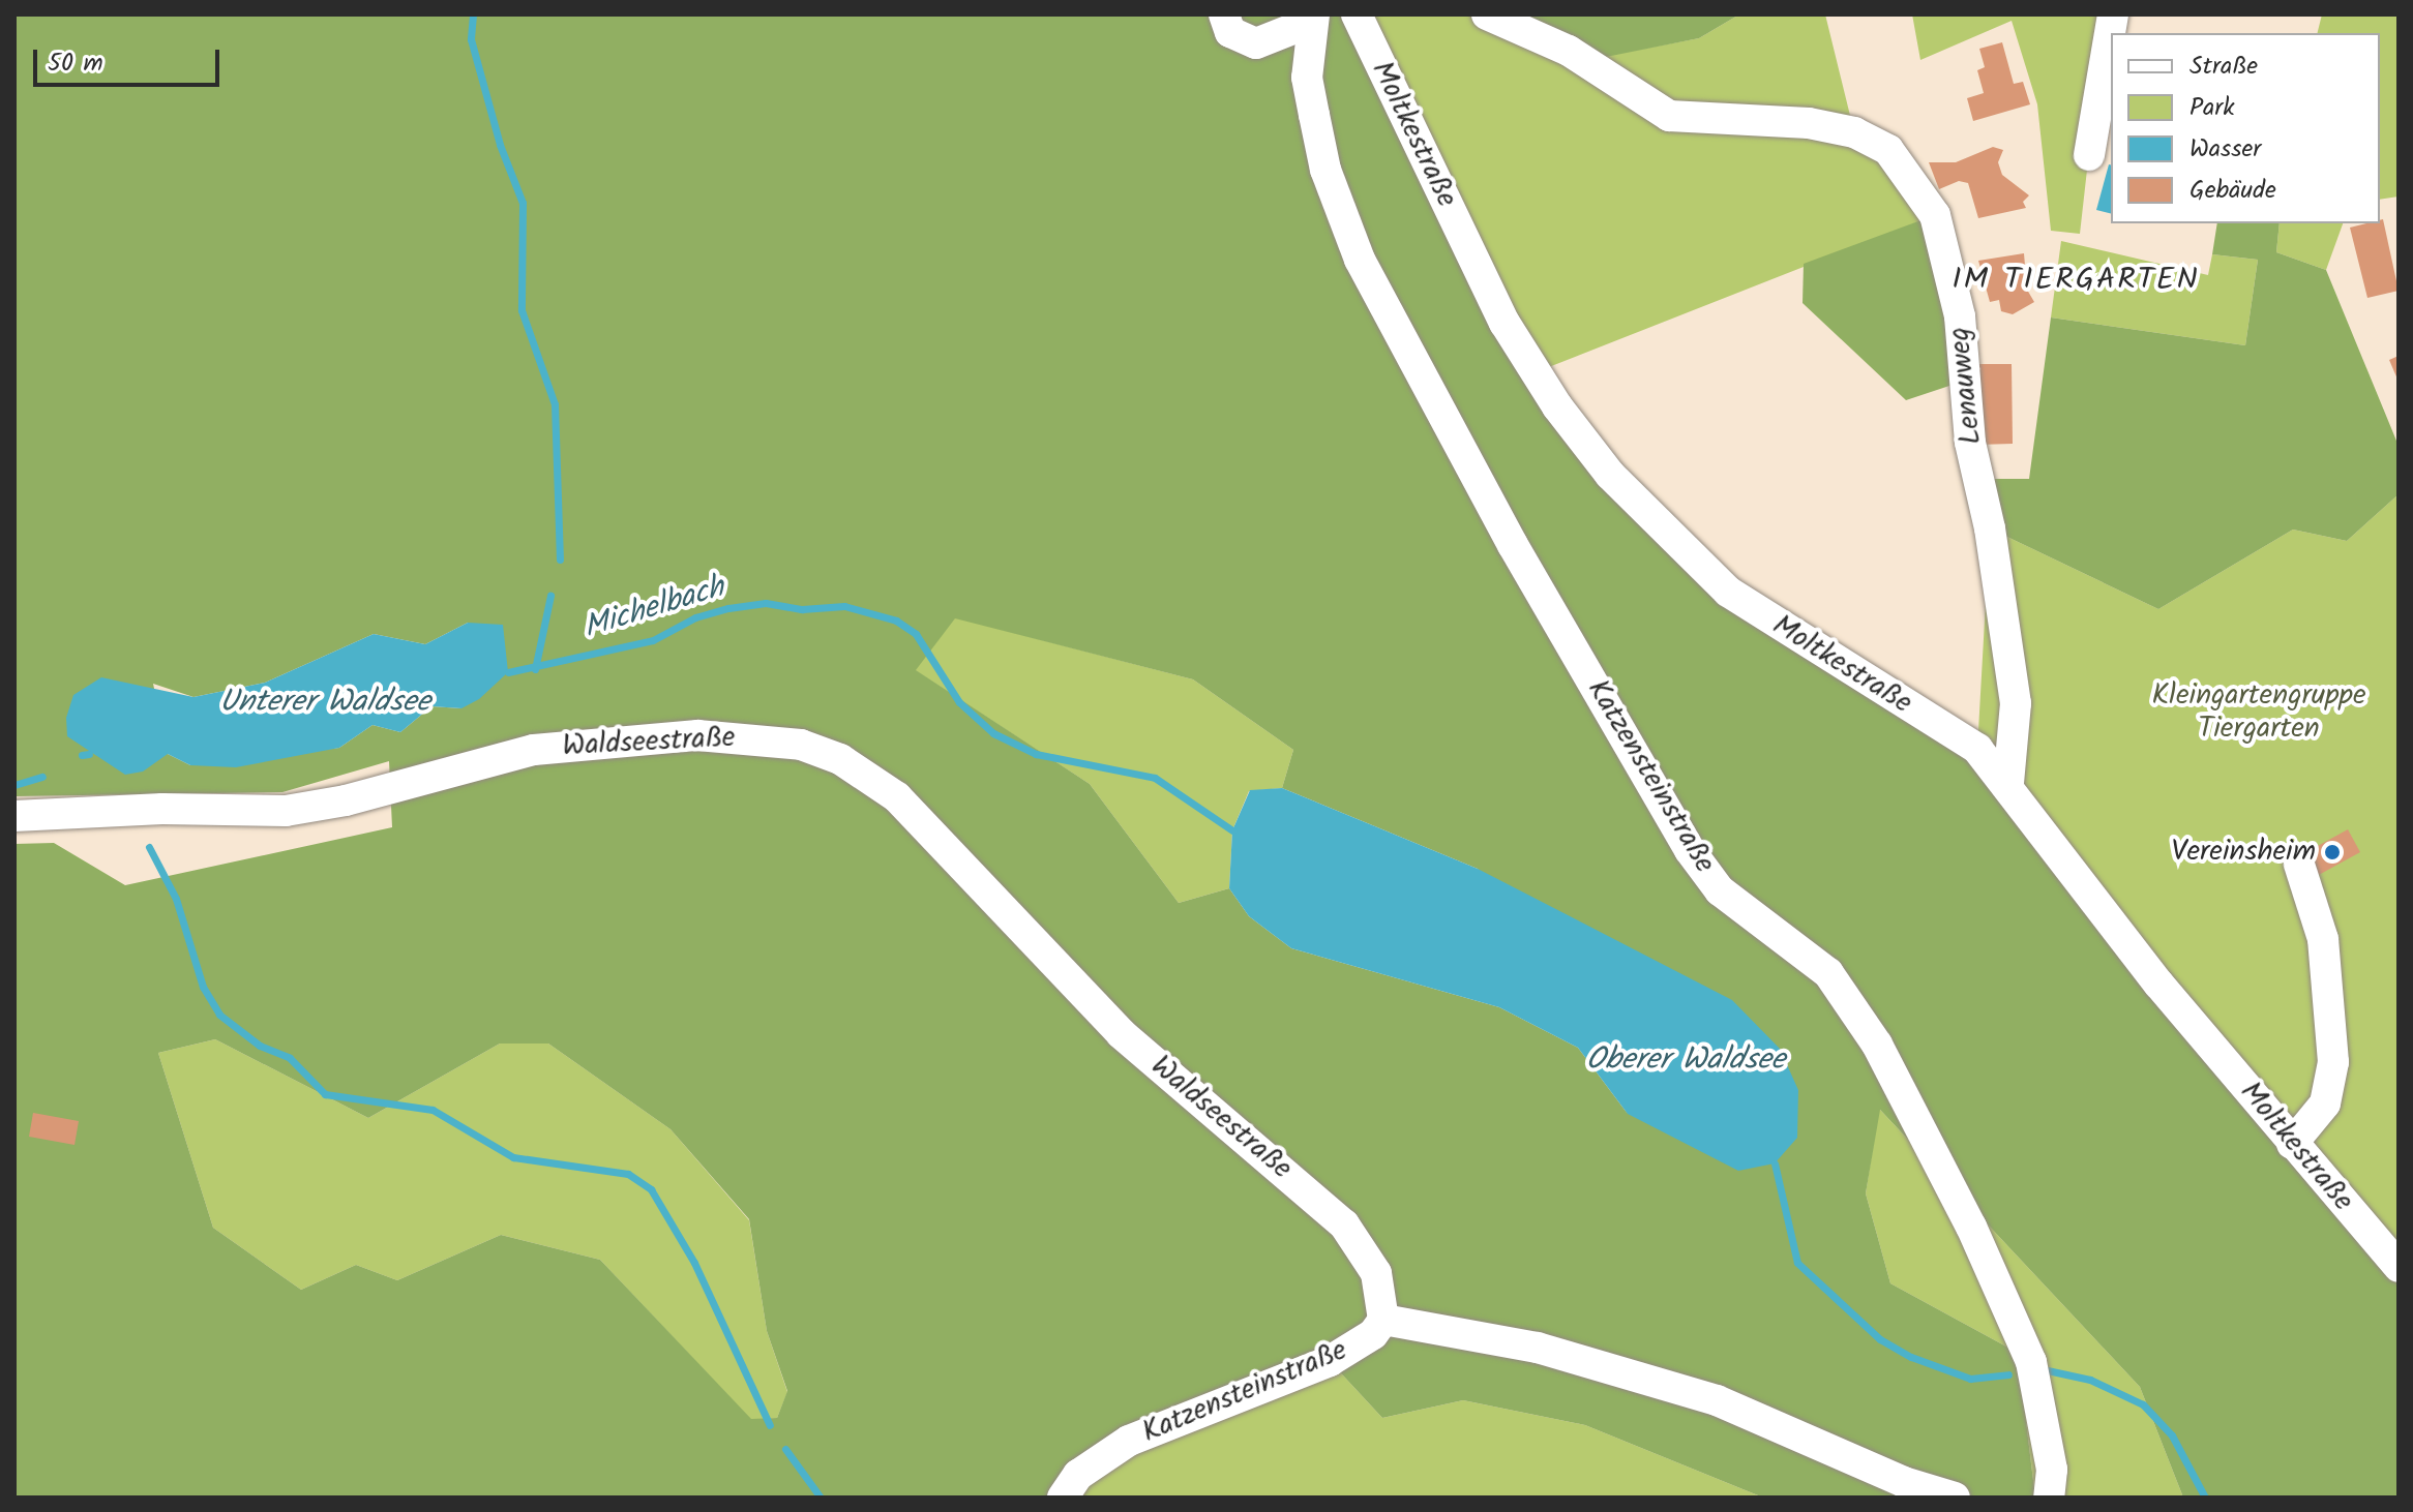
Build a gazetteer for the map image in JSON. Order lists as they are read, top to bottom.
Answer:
{
  "streets": {
    "street": [
      "Moltkestraße",
      "Lenauweg",
      "Waldseestraße",
      "Katzensteinstraße"
    ]
  },
  "crossings": [
    ["Moltkestraße", "Lenauweg"],
    ["Waldseestraße", "Katzensteinstraße"]
  ],
  "districts": ["IM TIERGARTEN"],
  "water": ["Michelbach", "Unterer Waldsee", "Oberer Waldsee"],
  "parks": ["Kleingartengruppe Tiergarten"],
  "places": ["Vereinsheim"],
  "legend": [
    "Straße",
    "Park",
    "Wasser",
    "Gebäude"
  ],
  "scale_bar": "50 m"
}
